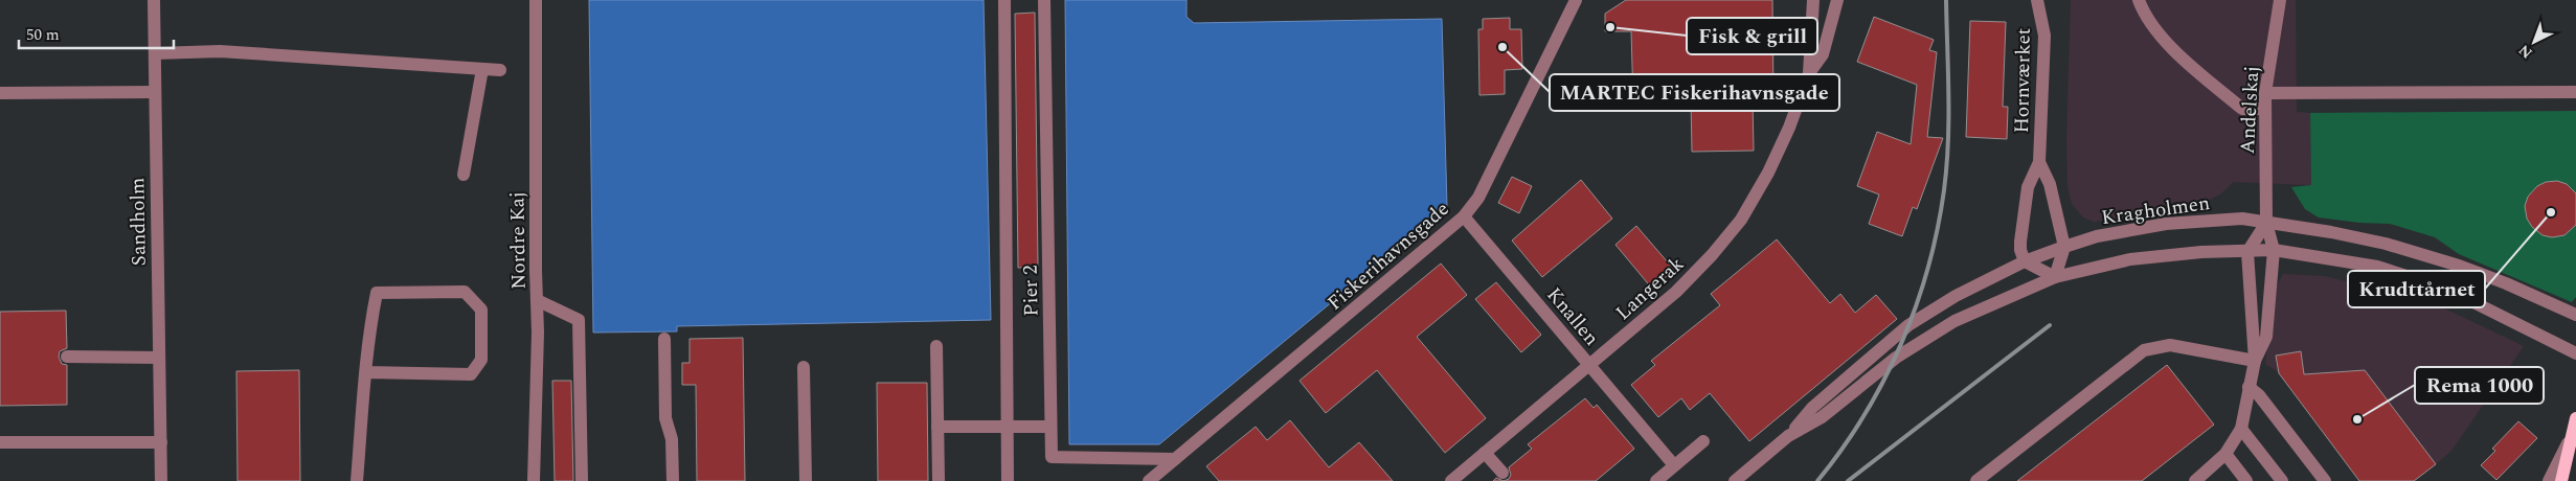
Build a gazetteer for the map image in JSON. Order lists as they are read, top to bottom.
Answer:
{
  "streets": {
    "street": [
      "Hornværket",
      "Andelskaj",
      "Kragholmen",
      "Sandholm",
      "Nordre Kaj",
      "Fiskerihavnsgade",
      "Langerak",
      "Pier 2",
      "Knallen"
    ]
  },
  "crossings": [
    ["Hornværket", "Kragholmen"],
    ["Andelskaj", "Kragholmen"],
    ["Fiskerihavnsgade", "Pier 2"],
    ["Fiskerihavnsgade", "Knallen"],
    ["Langerak", "Knallen"]
  ],
  "places": [
    "Fisk & grill",
    "MARTEC Fiskerihavnsgade",
    "Krudttårnet",
    "Rema 1000"
  ],
  "scale_bar": "50 m",
  "north": "bottom left"
}
